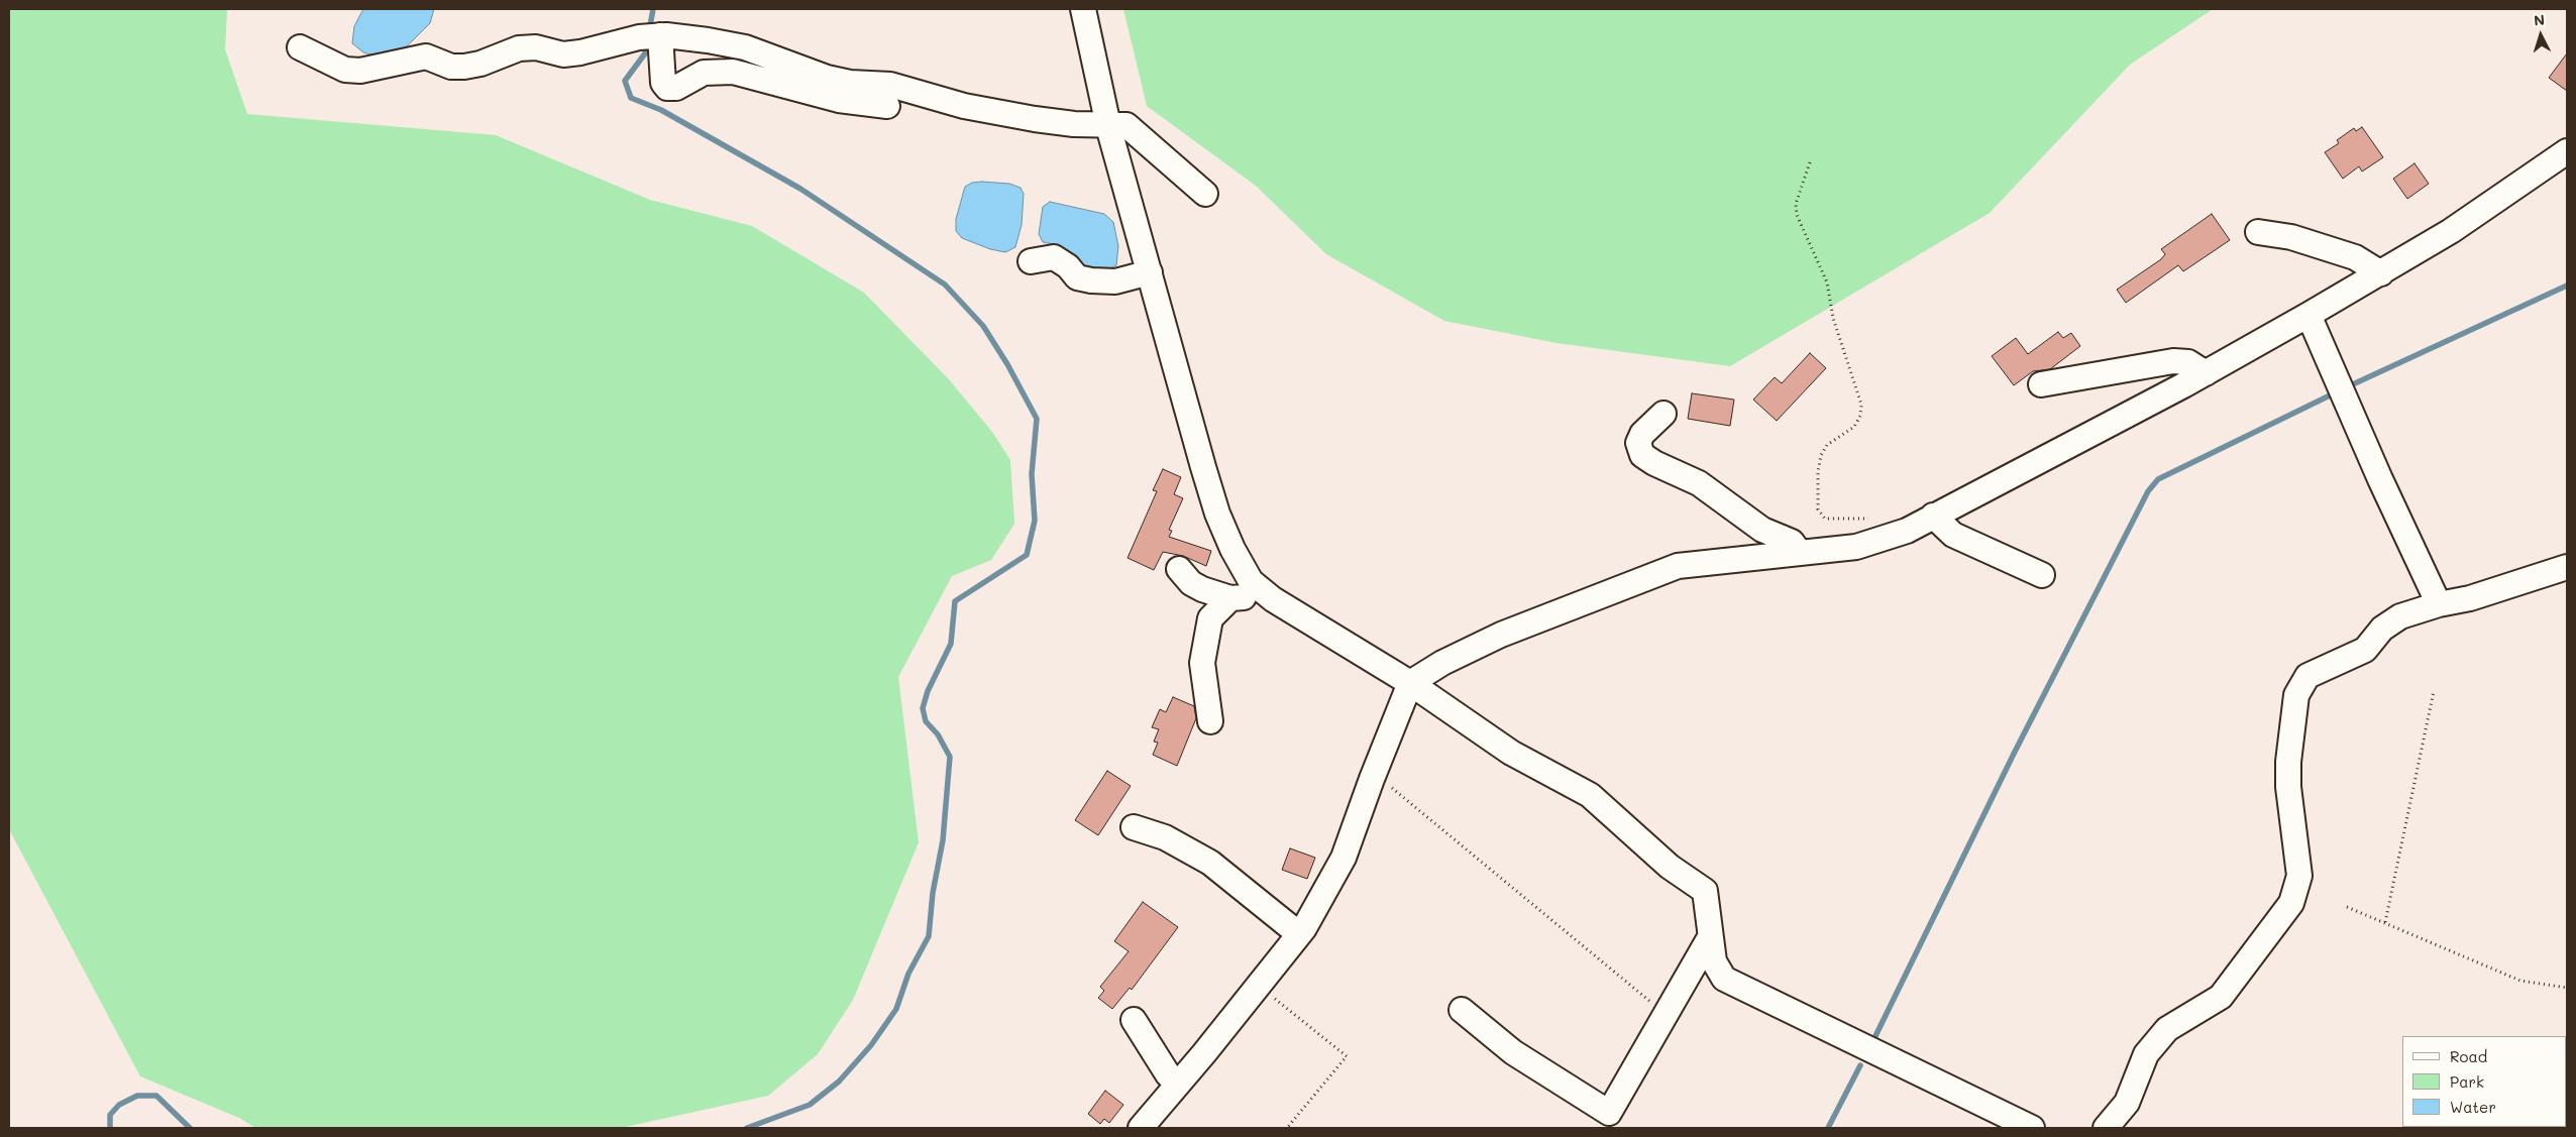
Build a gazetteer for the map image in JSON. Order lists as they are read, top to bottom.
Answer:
{
  "legend": ["Road", "Park", "Water"],
  "north": "top"
}
